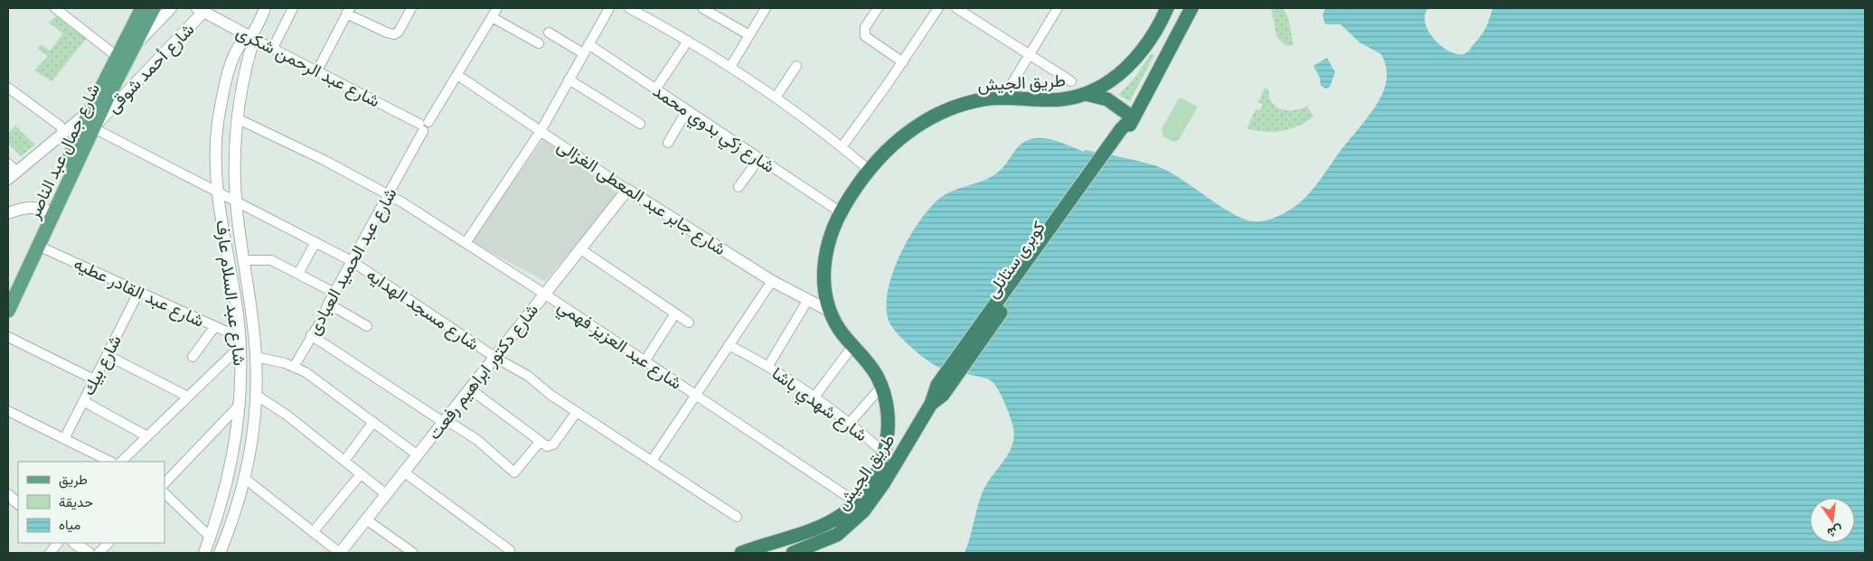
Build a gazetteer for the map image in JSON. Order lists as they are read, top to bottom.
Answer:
{
  "streets": {
    "highway": ["طريق الجيش", "كوبرى ستانلى"],
    "main road": ["شارع جمال عبد الناصر"],
    "street": [
      "شارع عبد الرحمن شكرى",
      "شارع أحمد شوقى",
      "شارع زكي بدوي محمد",
      "شارع جابر عبد المعطى الغزالى",
      "شارع عبد الحميد العبادى",
      "شارع عبد القادر عطيه",
      "شارع عبد السلام عارف",
      "شارع مسجد الهدايه",
      "شارع عبد العزيز فهمي",
      "شارع بيك",
      "شارع دكتور ابراهيم رفعت",
      "شارع شهدي باشا"
    ]
  },
  "crossings": [
    ["شارع عبد الرحمن شكرى", "شارع أحمد شوقى"],
    ["شارع عبد الرحمن شكرى", "شارع عبد الحميد العبادى"],
    ["شارع عبد الرحمن شكرى", "شارع عبد السلام عارف"],
    ["شارع أحمد شوقى", "شارع جمال عبد الناصر"],
    ["شارع أحمد شوقى", "شارع مسجد الهدايه"],
    ["طريق الجيش", "شارع زكي بدوي محمد"],
    ["طريق الجيش", "شارع جابر عبد المعطى الغزالى"],
    ["طريق الجيش", "كوبرى ستانلى"],
    ["طريق الجيش", "شارع عبد العزيز فهمي"],
    ["طريق الجيش", "شارع شهدي باشا"],
    ["شارع جمال عبد الناصر", "شارع عبد القادر عطيه"],
    ["شارع جمال عبد الناصر", "شارع مسجد الهدايه"],
    ["شارع جابر عبد المعطى الغزالى", "شارع عبد الحميد العبادى"],
    ["شارع جابر عبد المعطى الغزالى", "شارع دكتور ابراهيم رفعت"],
    ["شارع عبد الحميد العبادى", "شارع مسجد الهدايه"],
    ["شارع عبد الحميد العبادى", "شارع عبد العزيز فهمي"],
    ["شارع عبد القادر عطيه", "شارع عبد السلام عارف"],
    ["شارع عبد القادر عطيه", "شارع بيك"],
    ["شارع عبد السلام عارف", "شارع مسجد الهدايه"],
    ["شارع عبد السلام عارف", "شارع عبد العزيز فهمي"],
    ["شارع مسجد الهدايه", "شارع دكتور ابراهيم رفعت"],
    ["شارع عبد العزيز فهمي", "شارع دكتور ابراهيم رفعت"]
  ],
  "legend": ["طريق", "حديقة", "مياه"],
  "north": "bottom"
}
